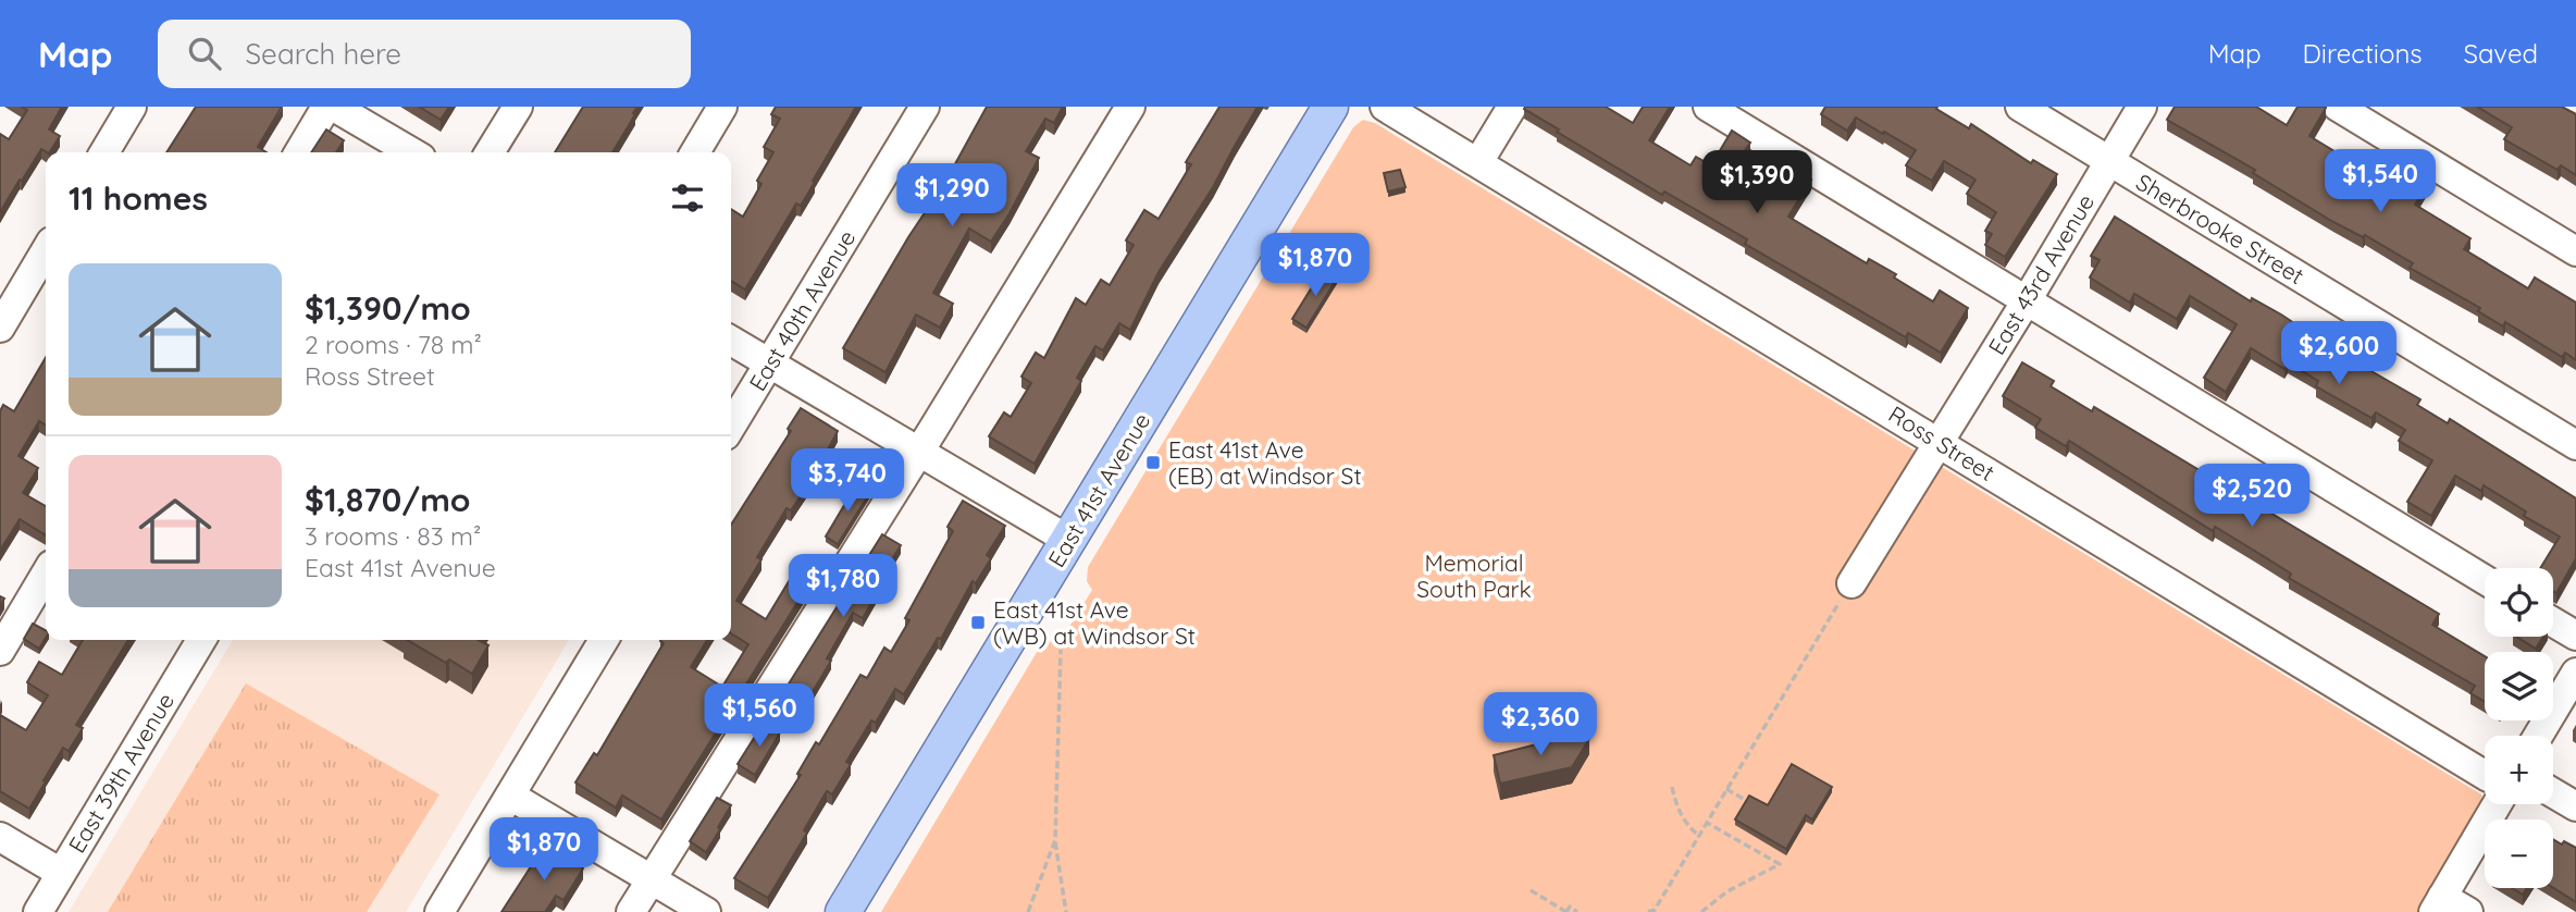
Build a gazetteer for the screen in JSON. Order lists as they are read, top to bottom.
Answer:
{
  "streets": {
    "main road": ["East 41st Avenue"],
    "street": [
      "Sherbrooke Street",
      "East 43rd Avenue",
      "East 40th Avenue",
      "Ross Street",
      "East 39th Avenue"
    ]
  },
  "crossings": [
    ["Sherbrooke Street", "East 43rd Avenue"],
    ["East 43rd Avenue", "Ross Street"]
  ],
  "parks": ["Memorial South Park"],
  "places": {
    "transit": ["East 41st Ave (EB) at Windsor St", "East 41st Ave (WB) at Windsor St"]
  },
  "page": {
    "header": "Map",
    "search": "Search here",
    "nav": ["Map", "Directions", "Saved"],
    "price": [
      "$1,540",
      "$1,390",
      "$1,290",
      "$1,870",
      "$2,600",
      "$3,740",
      "$2,520",
      "$1,780",
      "$1,560",
      "$2,360",
      "$1,870"
    ],
    "heading": "11 homes",
    "list": [
      {
        "name": "$1,390/mo",
        "note": "2 rooms · 78 m² · Ross Street"
      },
      {
        "name": "$1,870/mo",
        "note": "3 rooms · 83 m² · East 41st Avenue"
      }
    ],
    "map_buttons": ["+", "−"]
  }
}
